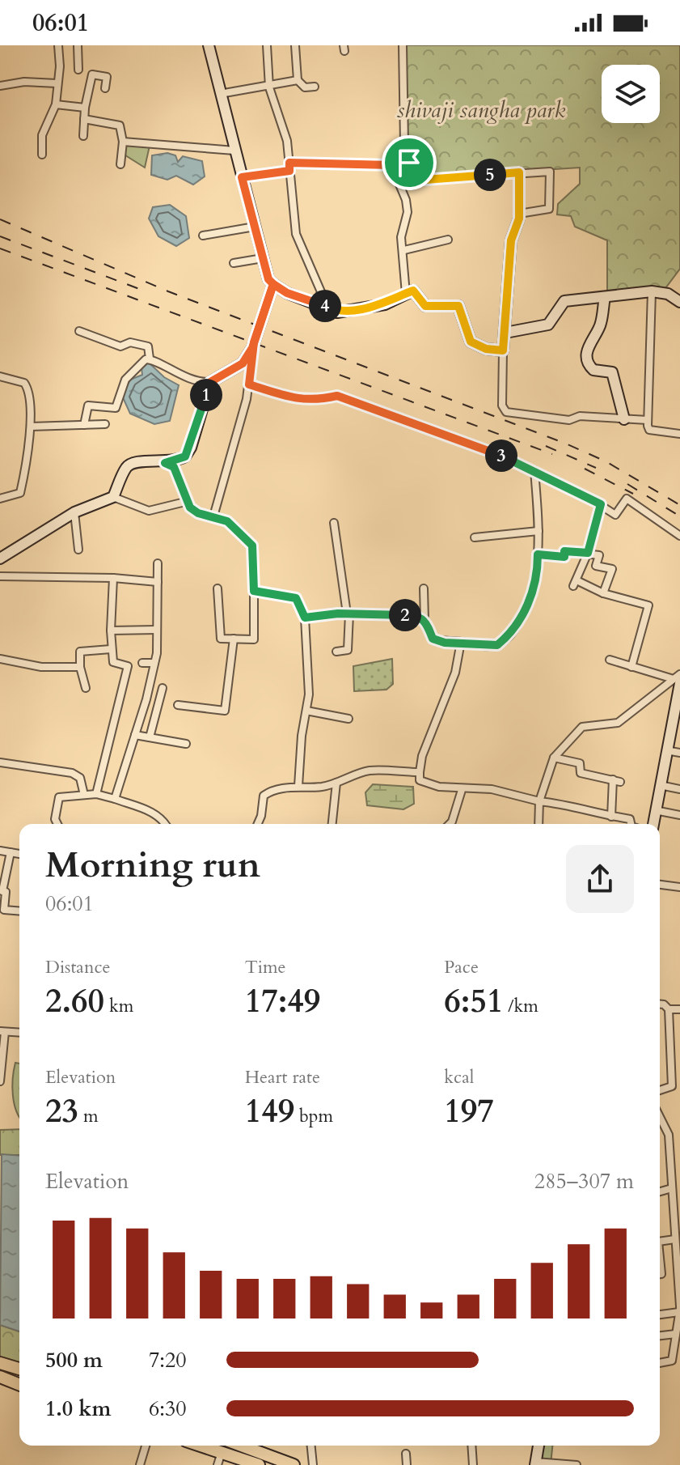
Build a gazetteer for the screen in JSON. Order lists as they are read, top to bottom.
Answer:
{
  "parks": ["shivaji sangha park"],
  "page": {
    "status": "06:01",
    "pins": [
      "5",
      "4",
      "1",
      "3",
      "2"
    ],
    "heading": ["Morning run", "06:01"],
    "stats": [
      ["Distance", "2.60 km"],
      ["Time", "17:49"],
      ["Pace", "6:51 /km"],
      ["Elevation", "23 m"],
      ["Heart rate", "149 bpm"],
      ["kcal", "197"]
    ],
    "chart": ["Elevation", "285–307 m"],
    "list": [
      {
        "name": "500 m",
        "note": "7:20"
      },
      {
        "name": "1.0 km",
        "note": "6:30"
      }
    ]
  }
}
